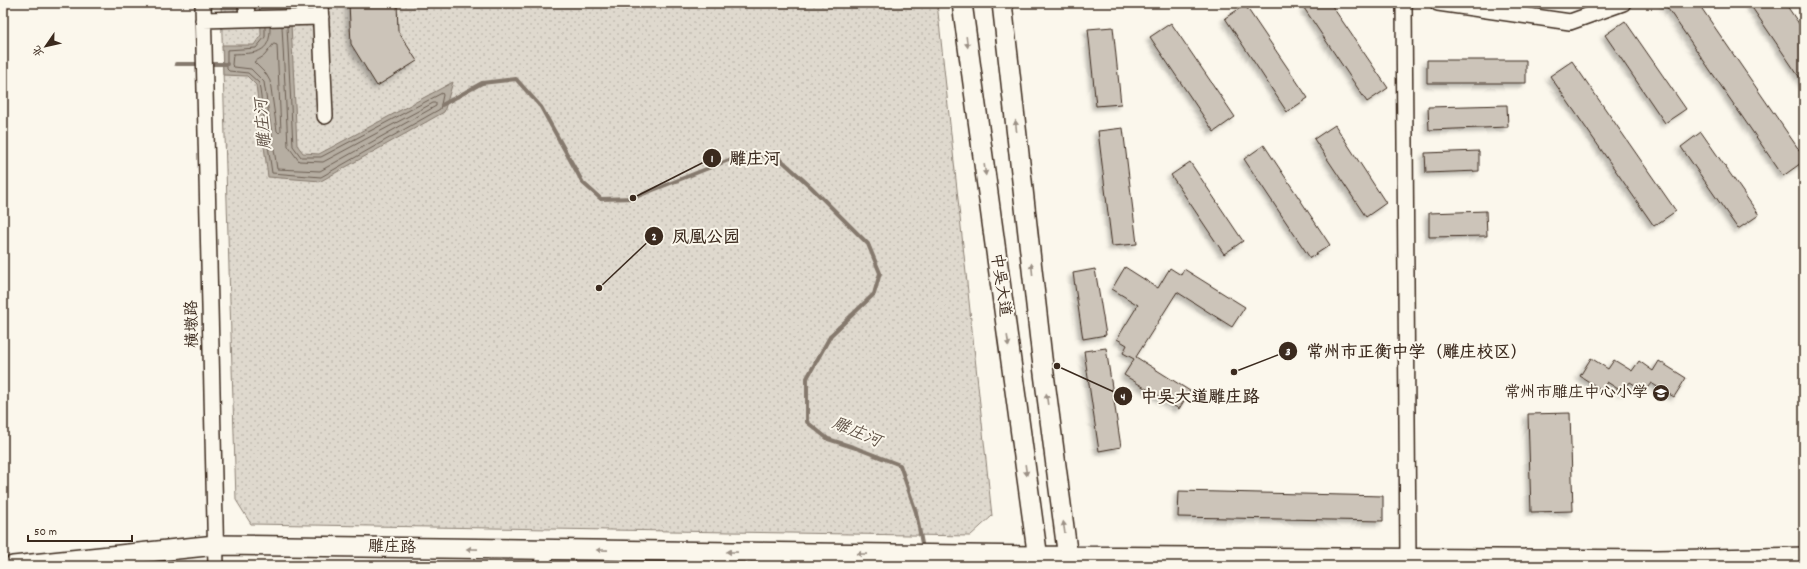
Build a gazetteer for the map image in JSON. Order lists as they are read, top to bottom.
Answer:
{
  "streets": {
    "main road": ["中吴大道", "雕庄路"],
    "street": ["横墩路"]
  },
  "crossings": [
    ["中吴大道", "雕庄路"],
    ["横墩路", "雕庄路"]
  ],
  "one_way": ["雕庄路"],
  "water": ["雕庄河"],
  "places": {
    "other": [
      "雕庄河",
      "凤凰公园",
      "中吴大道雕庄路",
      "常州市正衡中学（雕庄校区）"
    ],
    "school or university": ["常州市雕庄中心小学"]
  },
  "scale_bar": "50 m",
  "north": "bottom left"
}
